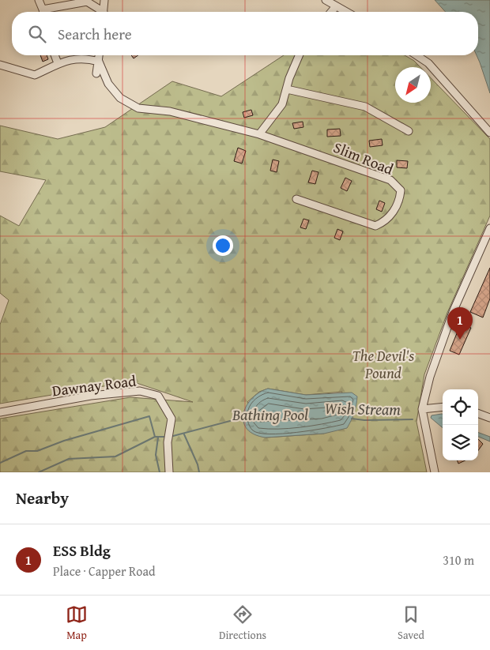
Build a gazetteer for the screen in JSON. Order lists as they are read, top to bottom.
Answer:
{
  "streets": {
    "street": ["Slim Road", "Dawnay Road"]
  },
  "water": ["Wish Stream", "Bathing Pool"],
  "parks": ["The Devil's Pound"],
  "north": "bottom left",
  "page": {
    "search": "Search here",
    "pins": "1",
    "heading": "Nearby",
    "list": [
      {
        "mark": "1",
        "name": "ESS Bldg",
        "note": "Place · Capper Road",
        "value": "310 m"
      }
    ],
    "nav": ["Map", "Directions", "Saved"]
  }
}
